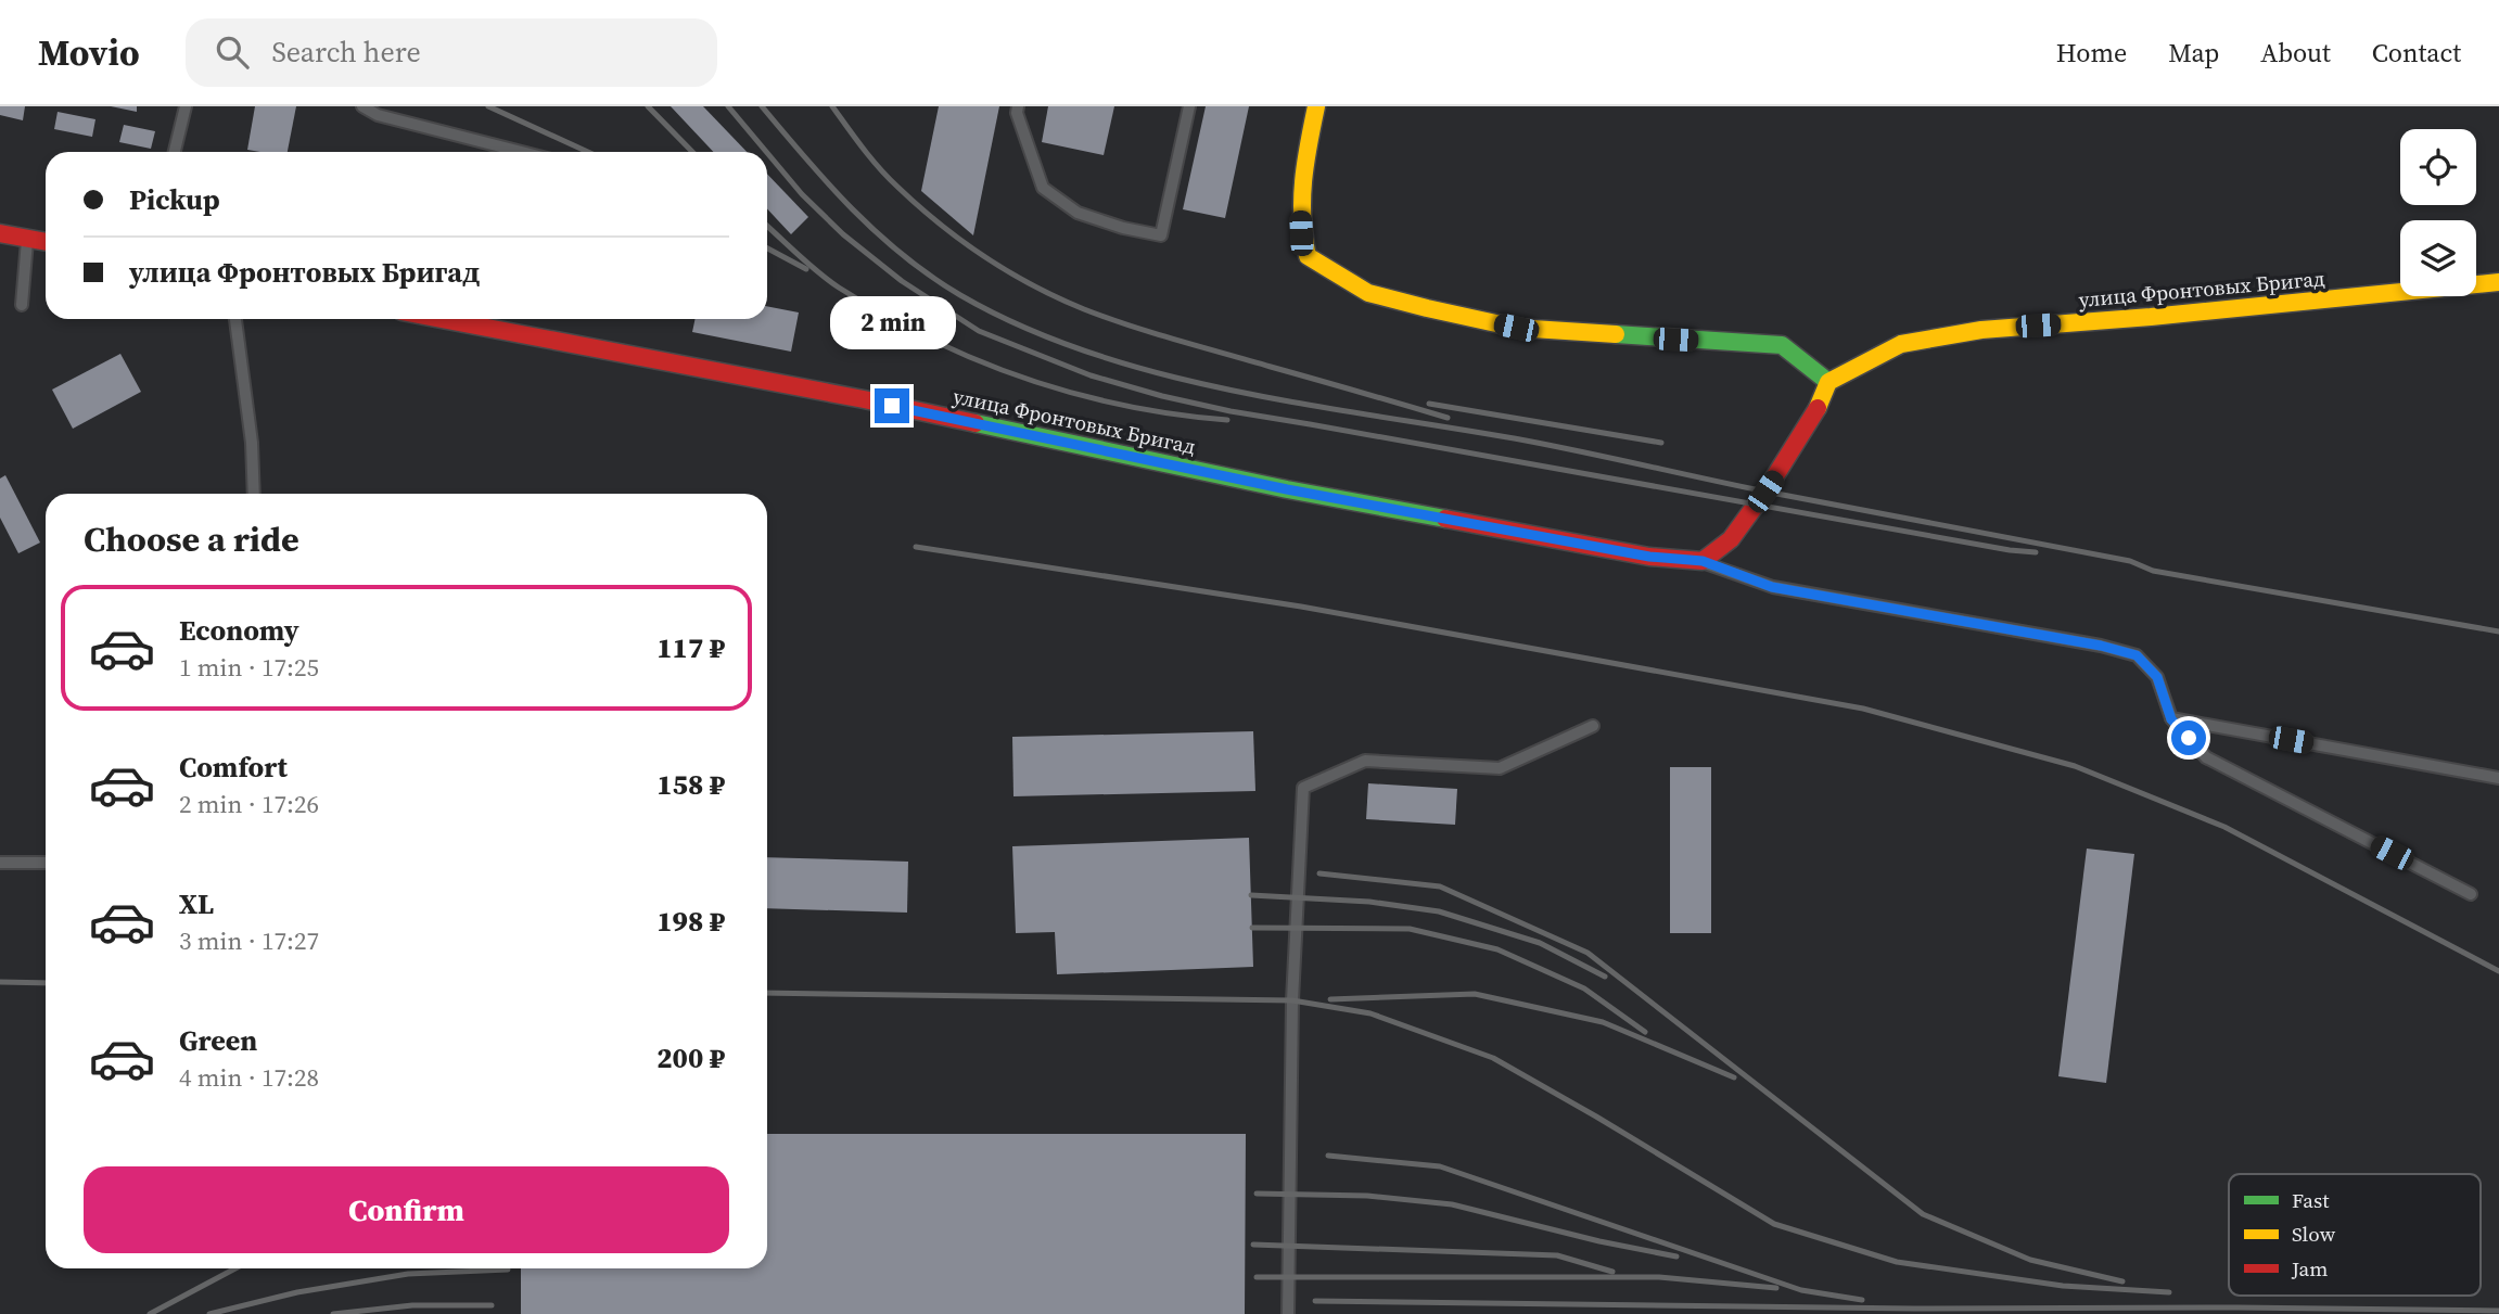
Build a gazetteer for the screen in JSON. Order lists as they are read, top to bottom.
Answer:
{
  "streets": {
    "main road": ["улица Фронтовых Бригад"]
  },
  "legend": ["Fast", "Slow", "Jam"],
  "page": {
    "header": "Movio",
    "search": "Search here",
    "nav": [
      "Home",
      "Map",
      "About",
      "Contact"
    ],
    "banner": ["Pickup", "улица Фронтовых Бригад"],
    "bubble": "2 min",
    "heading": "Choose a ride",
    "list": [
      {
        "name": "Economy",
        "note": "1 min · 17:25",
        "value": "117 ₽"
      },
      {
        "name": "Comfort",
        "note": "2 min · 17:26",
        "value": "158 ₽"
      },
      {
        "name": "XL",
        "note": "3 min · 17:27",
        "value": "198 ₽"
      },
      {
        "name": "Green",
        "note": "4 min · 17:28",
        "value": "200 ₽"
      }
    ],
    "buttons": "Confirm"
  }
}
